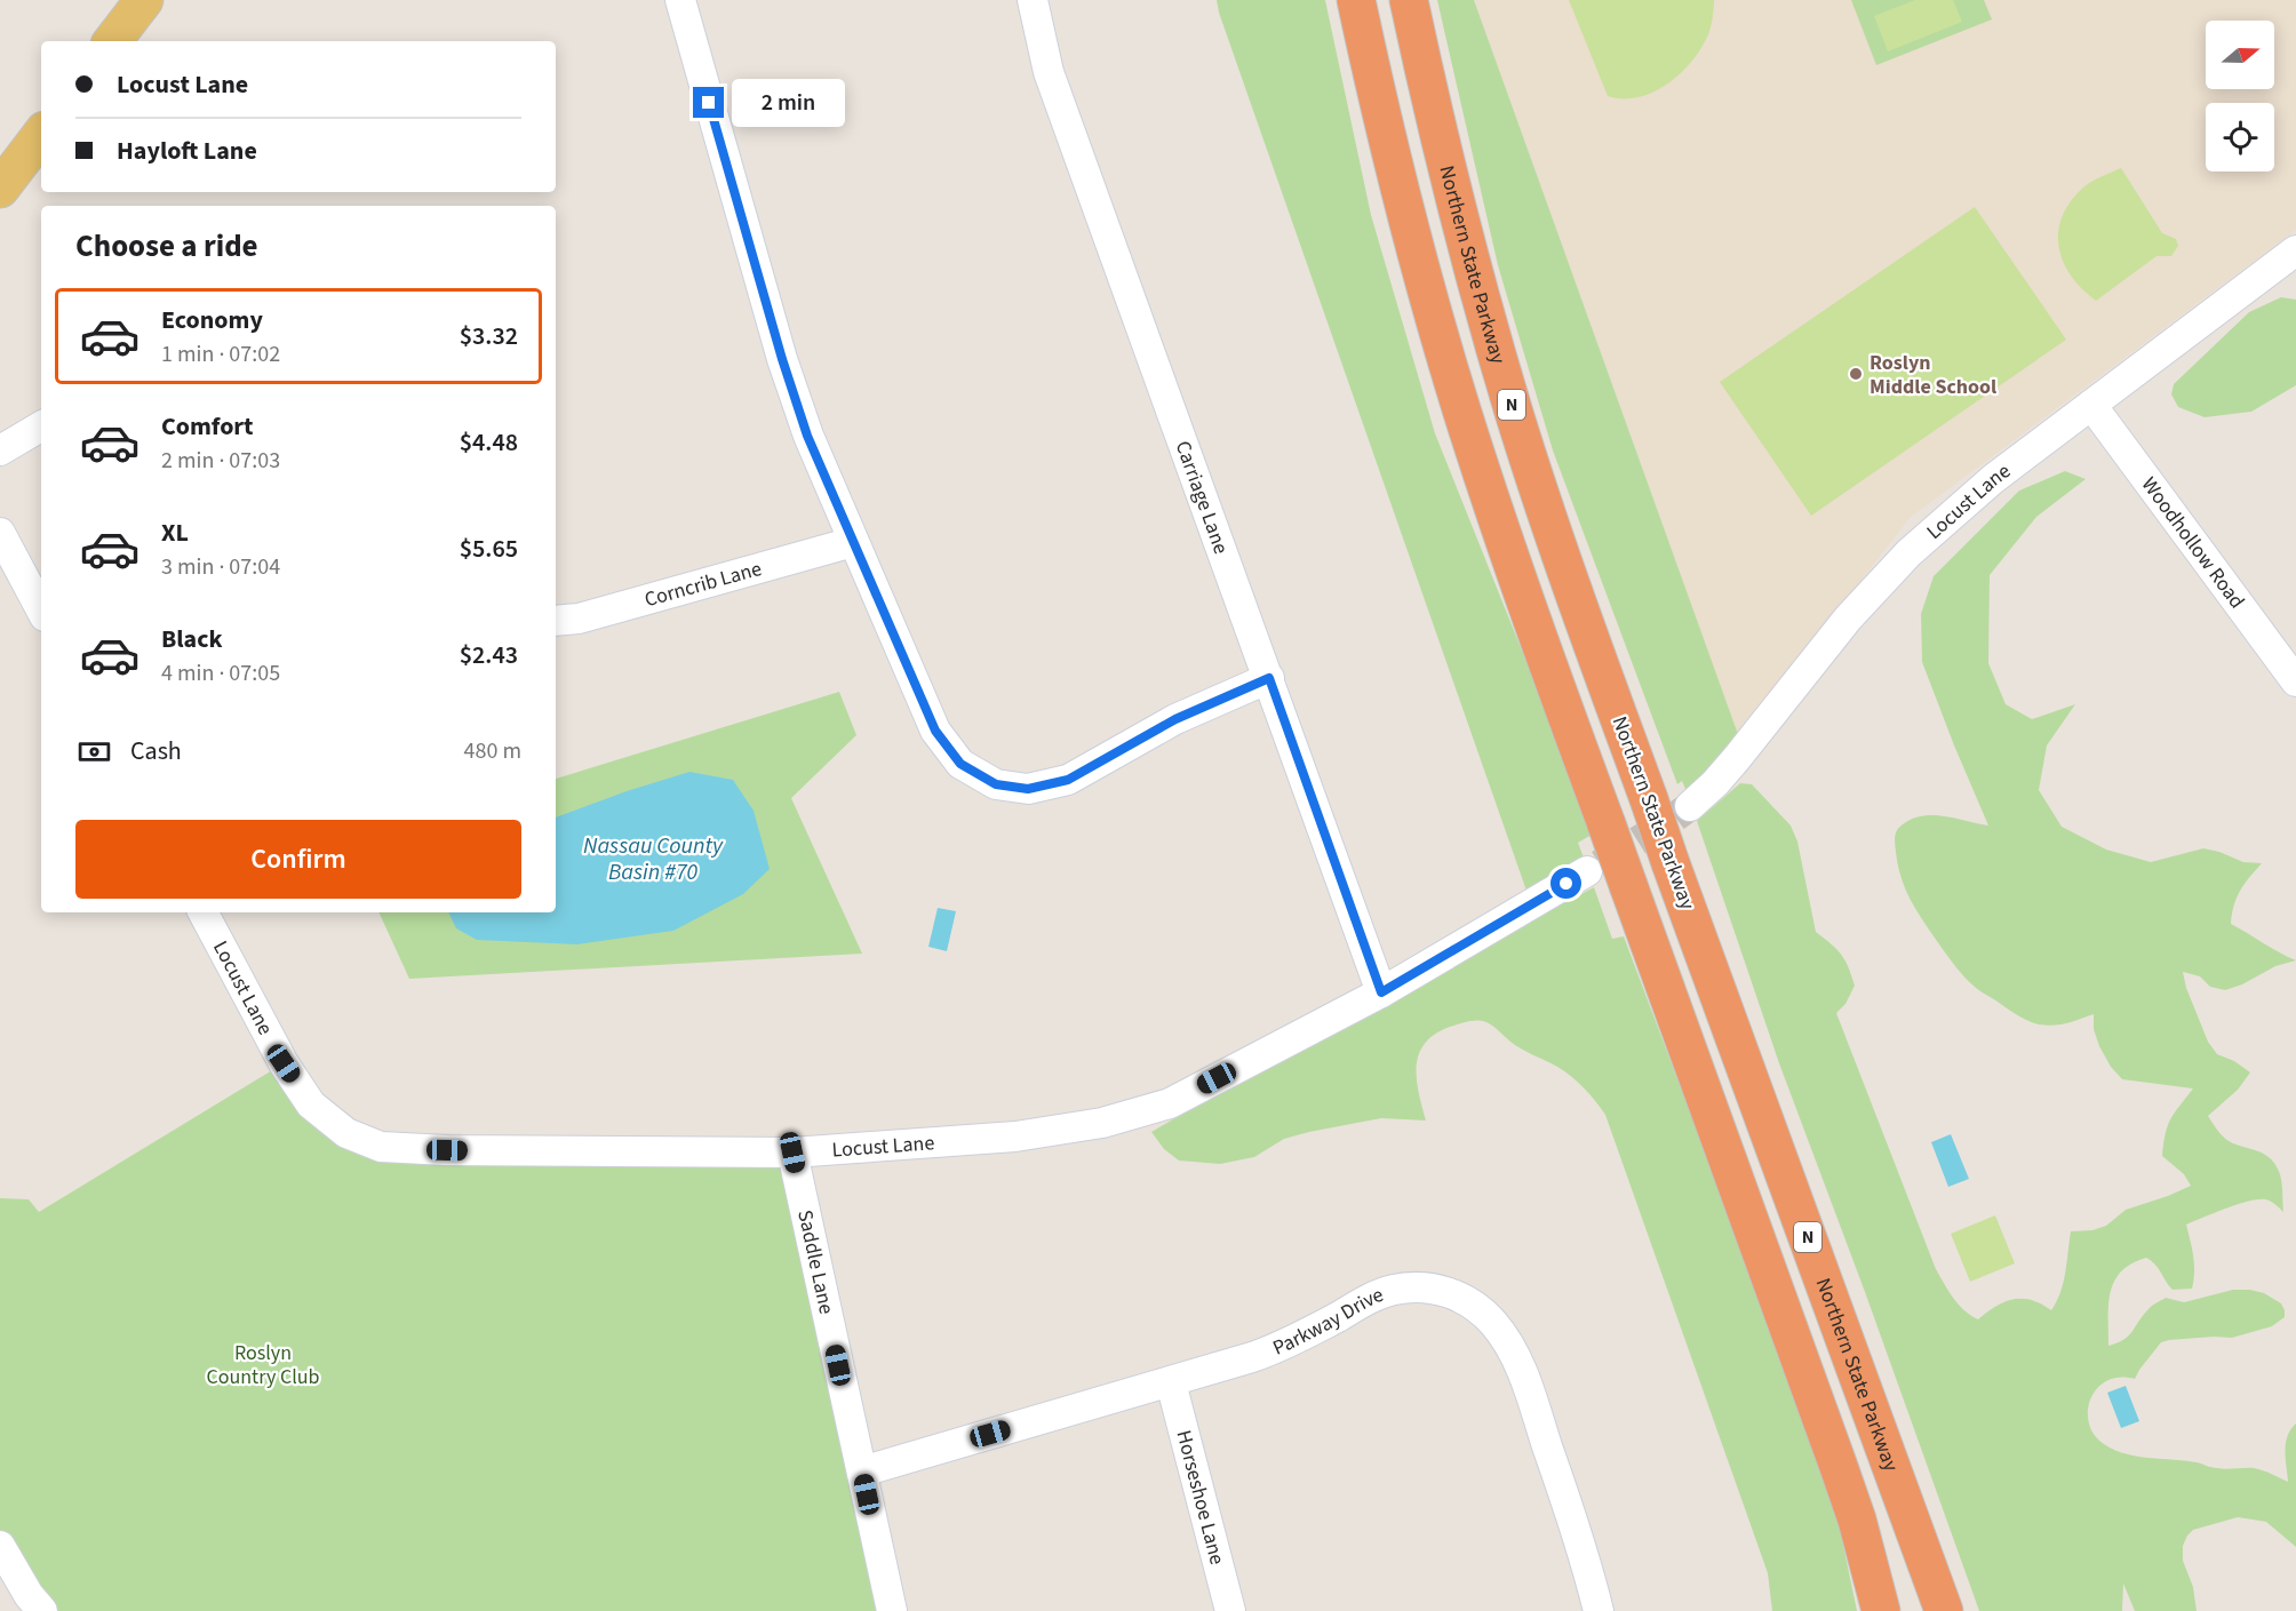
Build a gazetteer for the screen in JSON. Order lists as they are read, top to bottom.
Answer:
{
  "streets": {
    "highway": ["Northern State Parkway", "N"],
    "street": [
      "Carriage Lane",
      "Locust Lane",
      "Woodhollow Road",
      "Corncrib Lane",
      "Saddle Lane",
      "Parkway Drive",
      "Horseshoe Lane"
    ]
  },
  "crossings": [
    ["Carriage Lane", "Locust Lane"],
    ["Locust Lane", "Woodhollow Road"],
    ["Locust Lane", "Saddle Lane"],
    ["Saddle Lane", "Parkway Drive"],
    ["Parkway Drive", "Horseshoe Lane"]
  ],
  "water": ["Nassau County Basin #70"],
  "parks": ["Roslyn Country Club"],
  "places": ["Roslyn Middle School"],
  "north": "right",
  "page": {
    "banner": ["Locust Lane", "Hayloft Lane"],
    "bubble": "2 min",
    "heading": "Choose a ride",
    "list": [
      {
        "name": "Economy",
        "note": "1 min · 07:02",
        "value": "$3.32"
      },
      {
        "name": "Comfort",
        "note": "2 min · 07:03",
        "value": "$4.48"
      },
      {
        "name": "XL",
        "note": "3 min · 07:04",
        "value": "$5.65"
      },
      {
        "name": "Black",
        "note": "4 min · 07:05",
        "value": "$2.43"
      }
    ],
    "pay": ["Cash", "480 m"],
    "buttons": "Confirm"
  }
}
